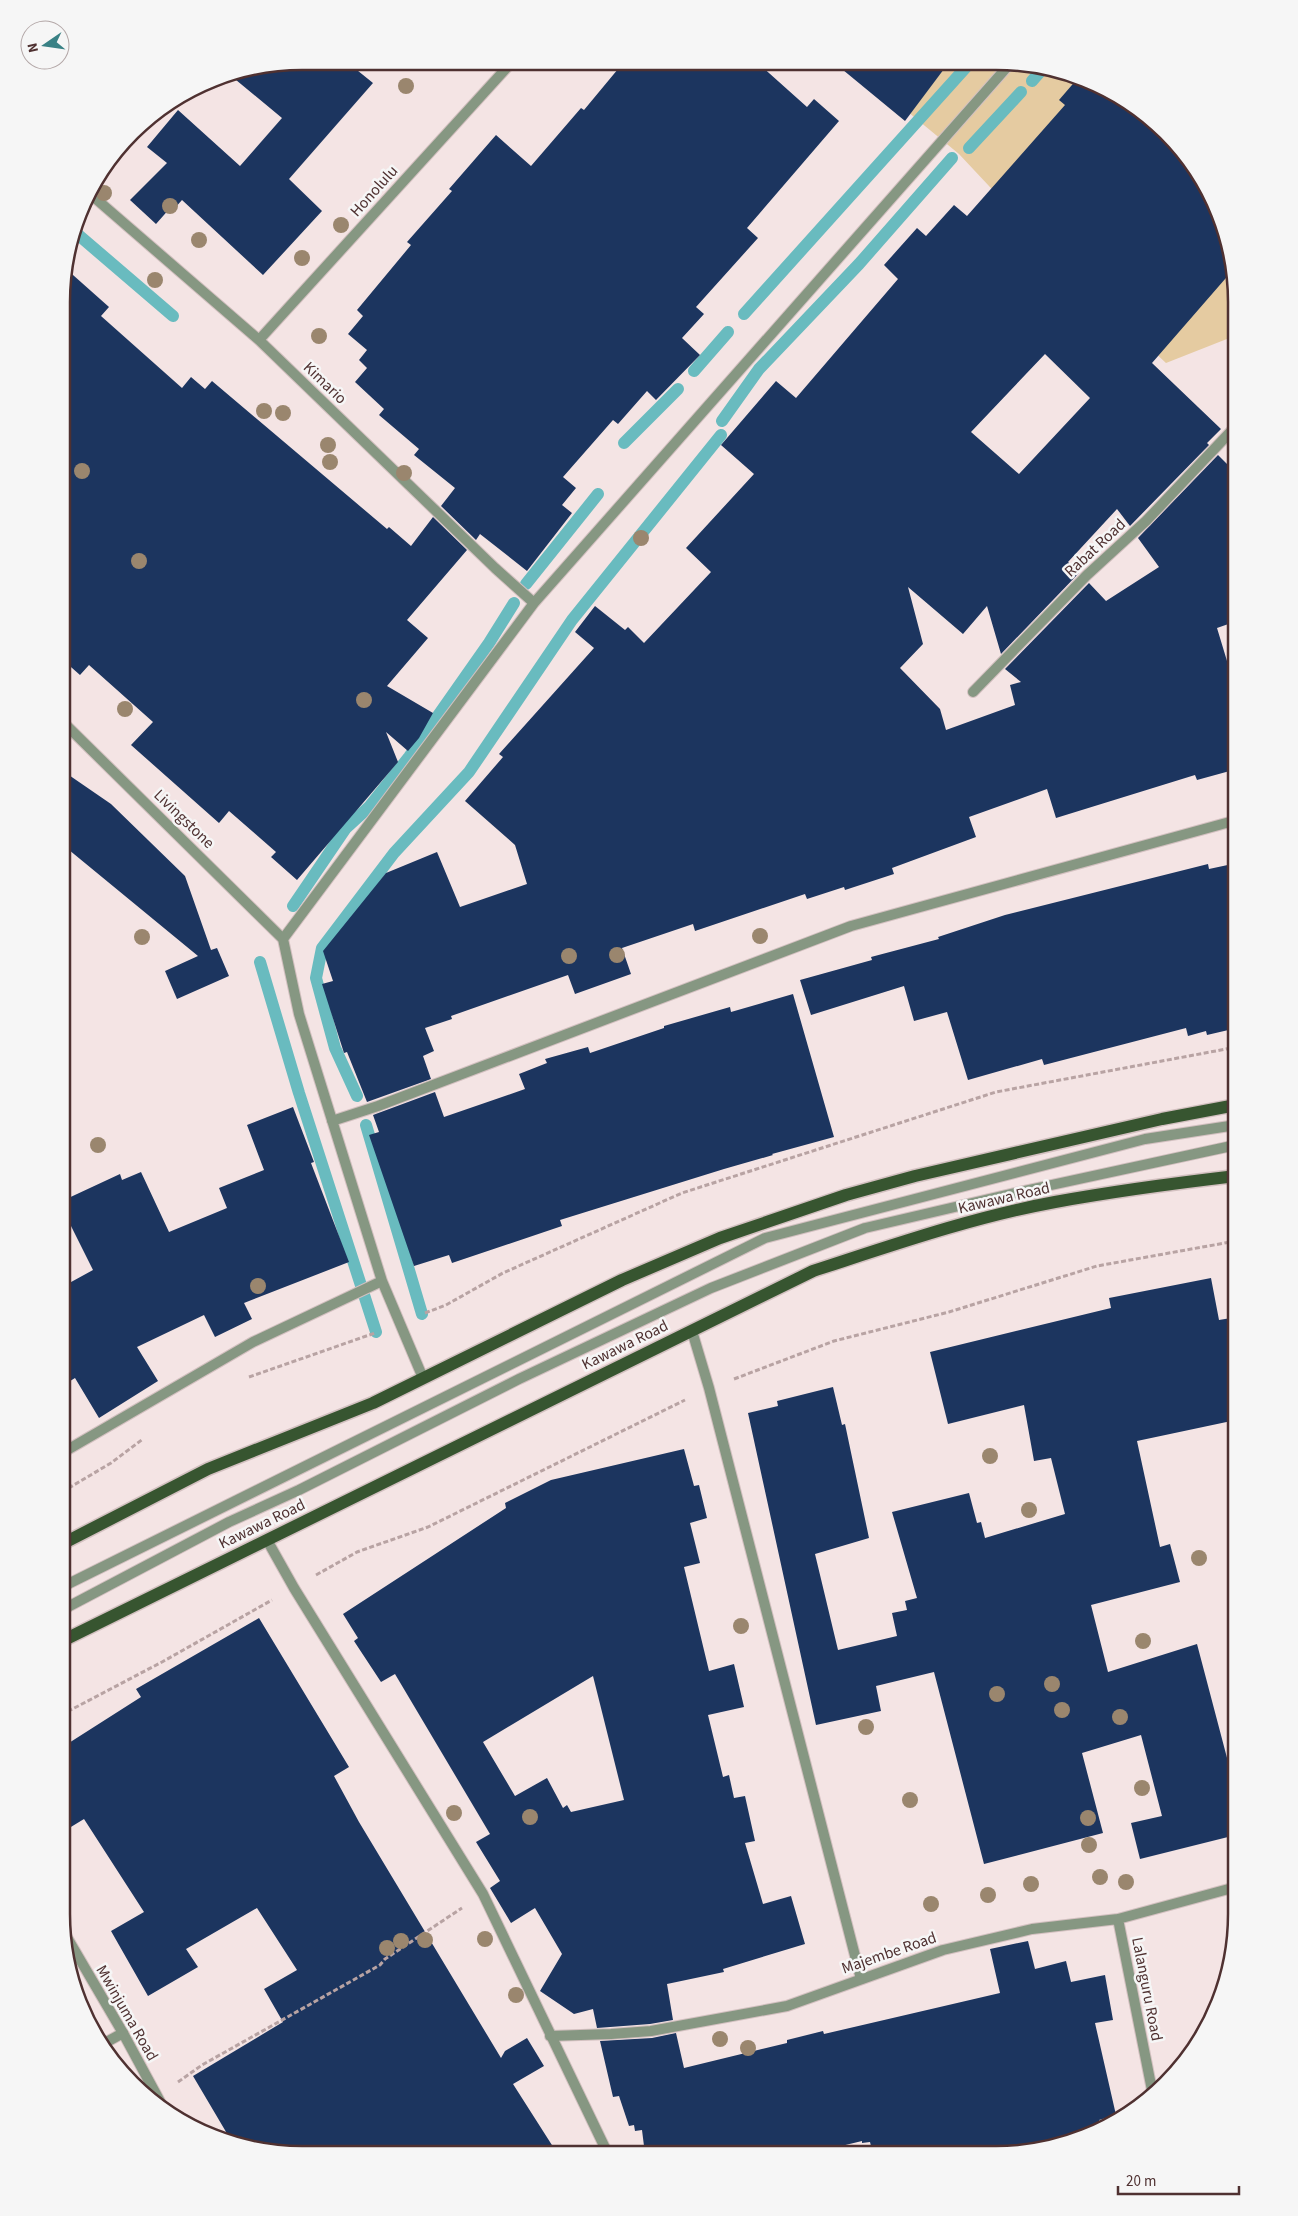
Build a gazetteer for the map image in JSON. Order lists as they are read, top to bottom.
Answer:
{
  "streets": {
    "main road": ["Kawawa Road"],
    "street": [
      "Honolulu",
      "Kimario",
      "Rabat Road",
      "Livingstone",
      "Majembe Road",
      "Lalanguru Road",
      "Mwinjuma Road"
    ]
  },
  "crossings": [
    ["Honolulu", "Kimario"],
    ["Majembe Road", "Lalanguru Road"]
  ],
  "scale_bar": "20 m",
  "north": "left"
}
